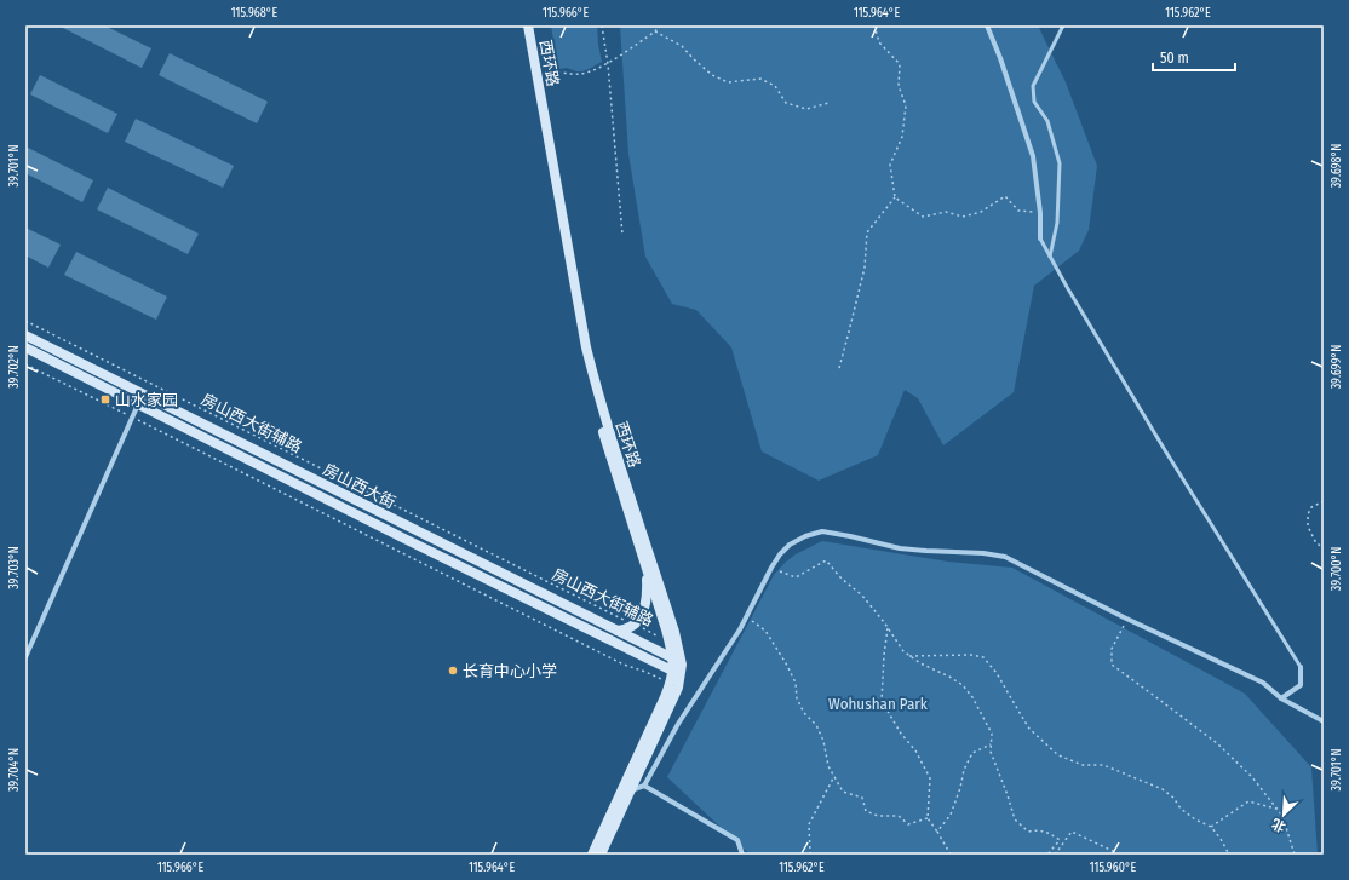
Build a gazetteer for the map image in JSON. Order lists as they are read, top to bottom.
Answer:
{
  "streets": {
    "main road": ["西环路", "房山西大街"],
    "path": ["房山西大街辅路"]
  },
  "crossings": [
    ["西环路", "房山西大街辅路"],
    ["西环路", "房山西大街"]
  ],
  "parks": ["Wohushan Park"],
  "places": {
    "transit": ["山水家园"],
    "other": ["长育中心小学"]
  },
  "scale_bar": "50 m",
  "north": "bottom left",
  "coordinates": [
    "115.968°E",
    "115.966°E",
    "115.964°E",
    "115.962°E",
    "39.701°N",
    "39.698°N",
    "39.702°N",
    "39.699°N",
    "39.703°N",
    "39.700°N",
    "39.704°N",
    "115.960°E"
  ]
}
